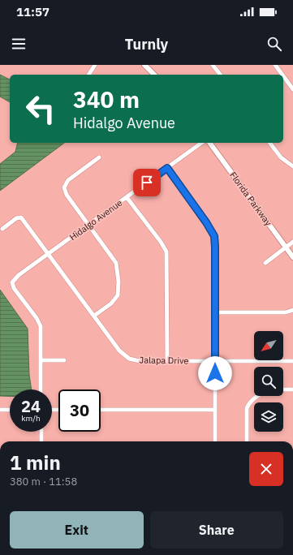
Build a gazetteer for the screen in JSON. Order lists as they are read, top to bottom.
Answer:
{
  "streets": {
    "street": ["Florida Parkway", "Hidalgo Avenue", "Jalapa Drive"]
  },
  "crossings": [
    ["Hidalgo Avenue", "Jalapa Drive"]
  ],
  "north": "bottom left",
  "page": {
    "status": "11:57",
    "header": "Turnly",
    "turn": ["340 m", "Hidalgo Avenue"],
    "speed": "24 km/h",
    "limit": "30",
    "heading": ["1 min", "380 m · 11:58"],
    "buttons": ["Exit", "Share"]
  }
}
